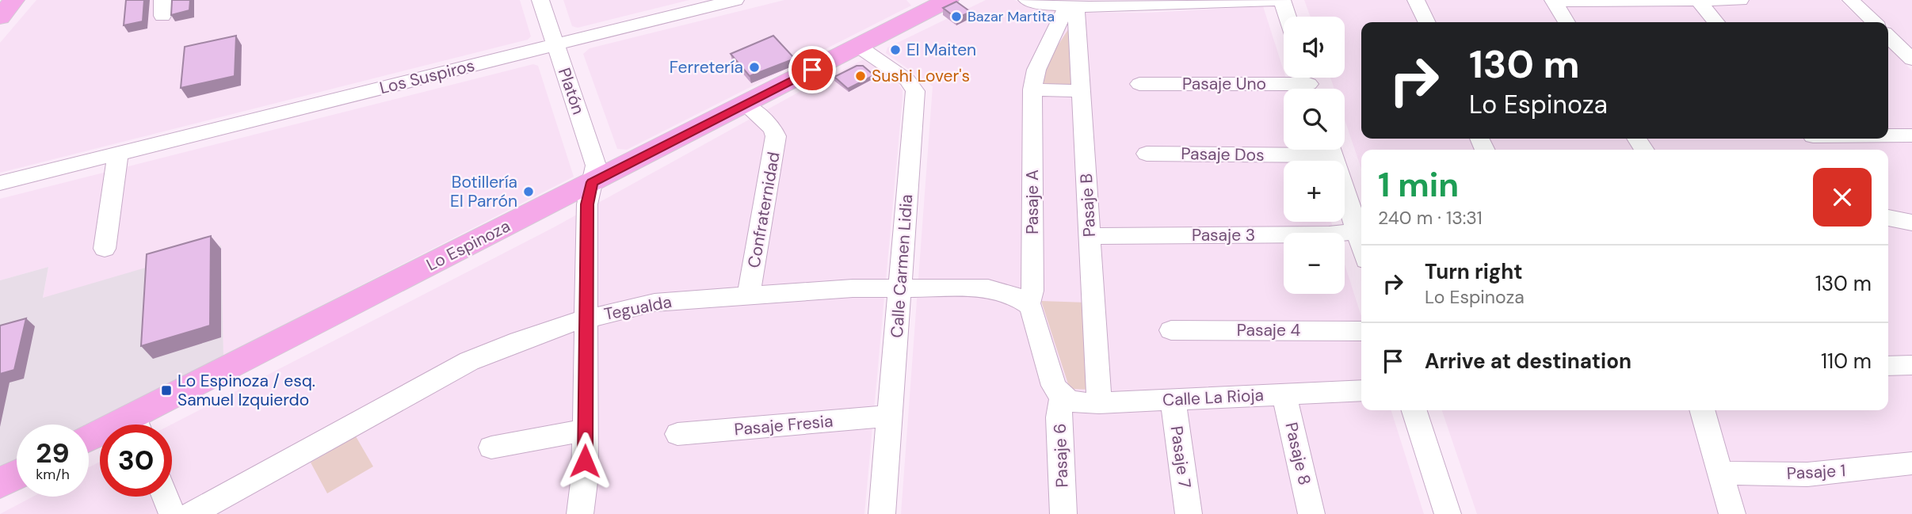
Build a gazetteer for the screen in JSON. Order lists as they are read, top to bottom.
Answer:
{
  "streets": {
    "main road": ["Lo Espinoza"],
    "street": [
      "Los Suspiros",
      "Pasaje Uno",
      "Platón",
      "Pasaje Dos",
      "Pasaje A",
      "Pasaje B",
      "Confraternidad",
      "Pasaje 3",
      "Calle Carmen Lidia",
      "Tegualda",
      "Pasaje 4",
      "Calle La Rioja",
      "Pasaje Fresia",
      "Pasaje 8",
      "Pasaje 6",
      "Pasaje 7",
      "Pasaje 1"
    ]
  },
  "crossings": [
    ["Los Suspiros", "Platón"],
    ["Platón", "Lo Espinoza"],
    ["Platón", "Tegualda"],
    ["Pasaje A", "Pasaje B"],
    ["Pasaje A", "Tegualda"],
    ["Pasaje B", "Pasaje 3"],
    ["Pasaje B", "Calle La Rioja"],
    ["Confraternidad", "Lo Espinoza"],
    ["Confraternidad", "Tegualda"],
    ["Lo Espinoza", "Calle Carmen Lidia"],
    ["Calle Carmen Lidia", "Tegualda"],
    ["Calle Carmen Lidia", "Pasaje Fresia"],
    ["Calle La Rioja", "Pasaje 8"],
    ["Calle La Rioja", "Pasaje 6"],
    ["Calle La Rioja", "Pasaje 7"]
  ],
  "places": {
    "other": [
      "Bazar Martita",
      "El Maiten",
      "Ferretería",
      "Sushi Lover's",
      "Botillería El Parrón"
    ],
    "transit": ["Lo Espinoza / esq. Samuel Izquierdo"]
  },
  "page": {
    "map_buttons": ["+", "−"],
    "turn": ["130 m", "Lo Espinoza"],
    "heading": ["1 min", "240 m · 13:31"],
    "list": [
      {
        "name": "Turn right",
        "note": "Lo Espinoza",
        "value": "130 m"
      },
      {
        "name": "Arrive at destination",
        "value": "110 m"
      }
    ],
    "speed": "29 km/h",
    "limit": "30"
  }
}
